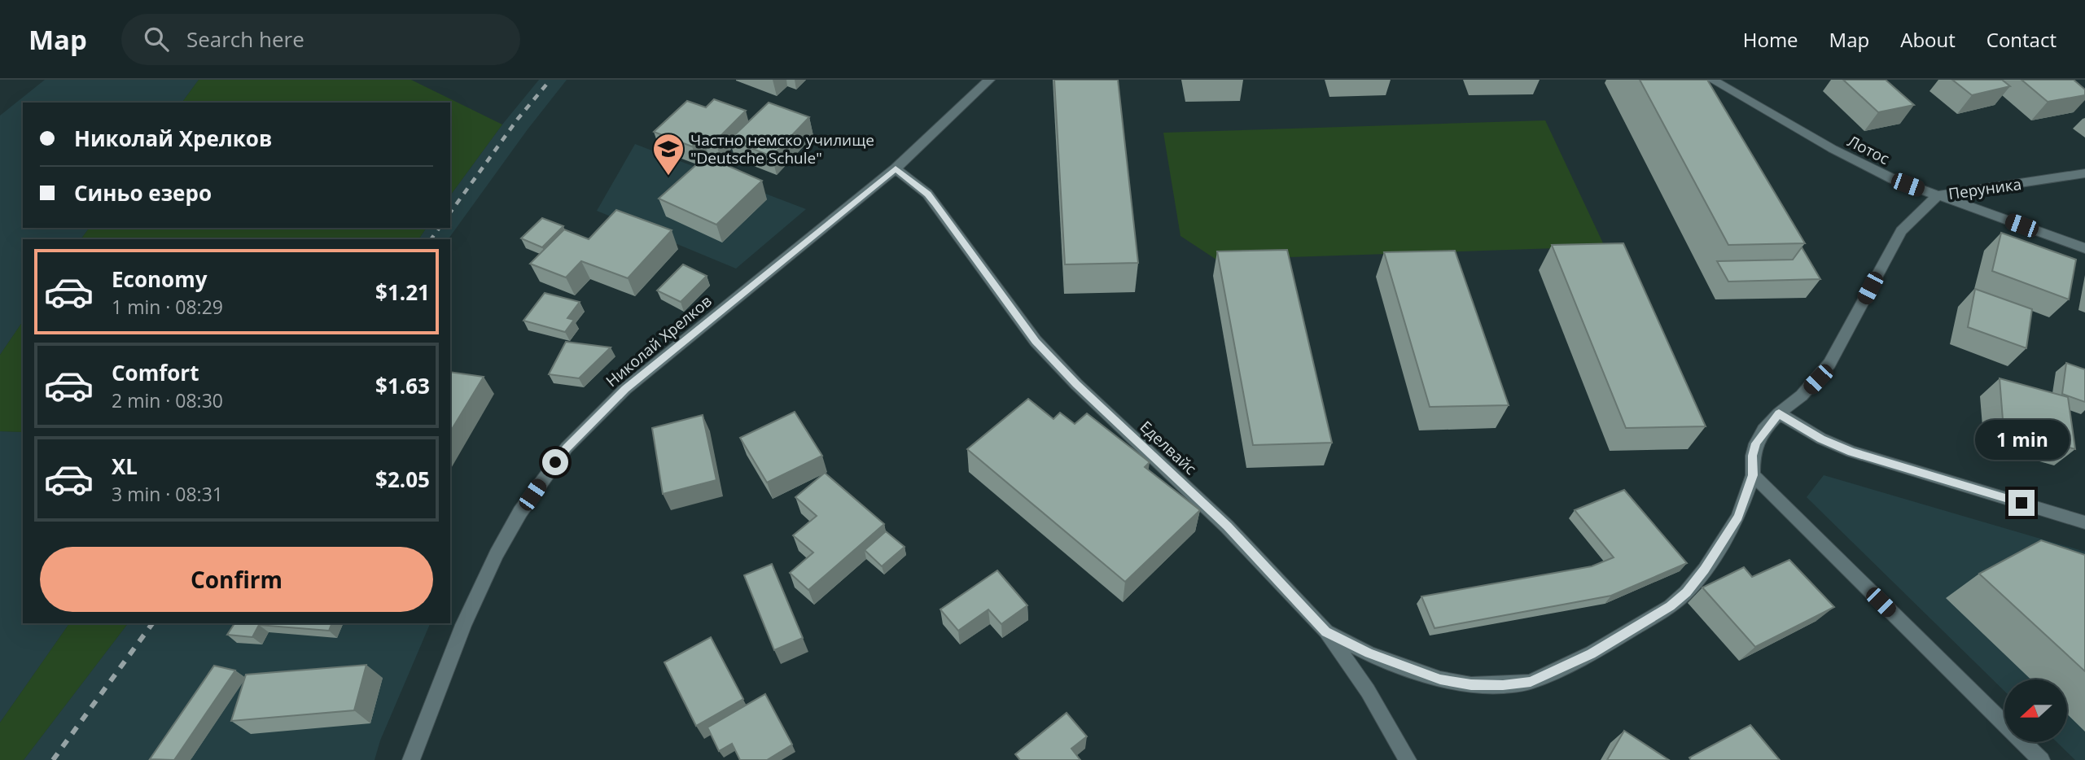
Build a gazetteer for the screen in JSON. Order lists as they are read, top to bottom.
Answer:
{
  "streets": {
    "street": [
      "Лотос",
      "Перуника",
      "Николай Хрелков",
      "Еделвайс"
    ]
  },
  "crossings": [
    ["Лотос", "Перуника"],
    ["Перуника", "Еделвайс"],
    ["Николай Хрелков", "Еделвайс"]
  ],
  "places": {
    "school or university": ["Частно немско училище \"Deutsche Schule\""]
  },
  "north": "left",
  "page": {
    "header": "Map",
    "search": "Search here",
    "nav": [
      "Home",
      "Map",
      "About",
      "Contact"
    ],
    "banner": ["Николай Хрелков", "Синьо езеро"],
    "list": [
      {
        "name": "Economy",
        "note": "1 min · 08:29",
        "value": "$1.21"
      },
      {
        "name": "Comfort",
        "note": "2 min · 08:30",
        "value": "$1.63"
      },
      {
        "name": "XL",
        "note": "3 min · 08:31",
        "value": "$2.05"
      }
    ],
    "bubble": "1 min",
    "buttons": "Confirm"
  }
}
